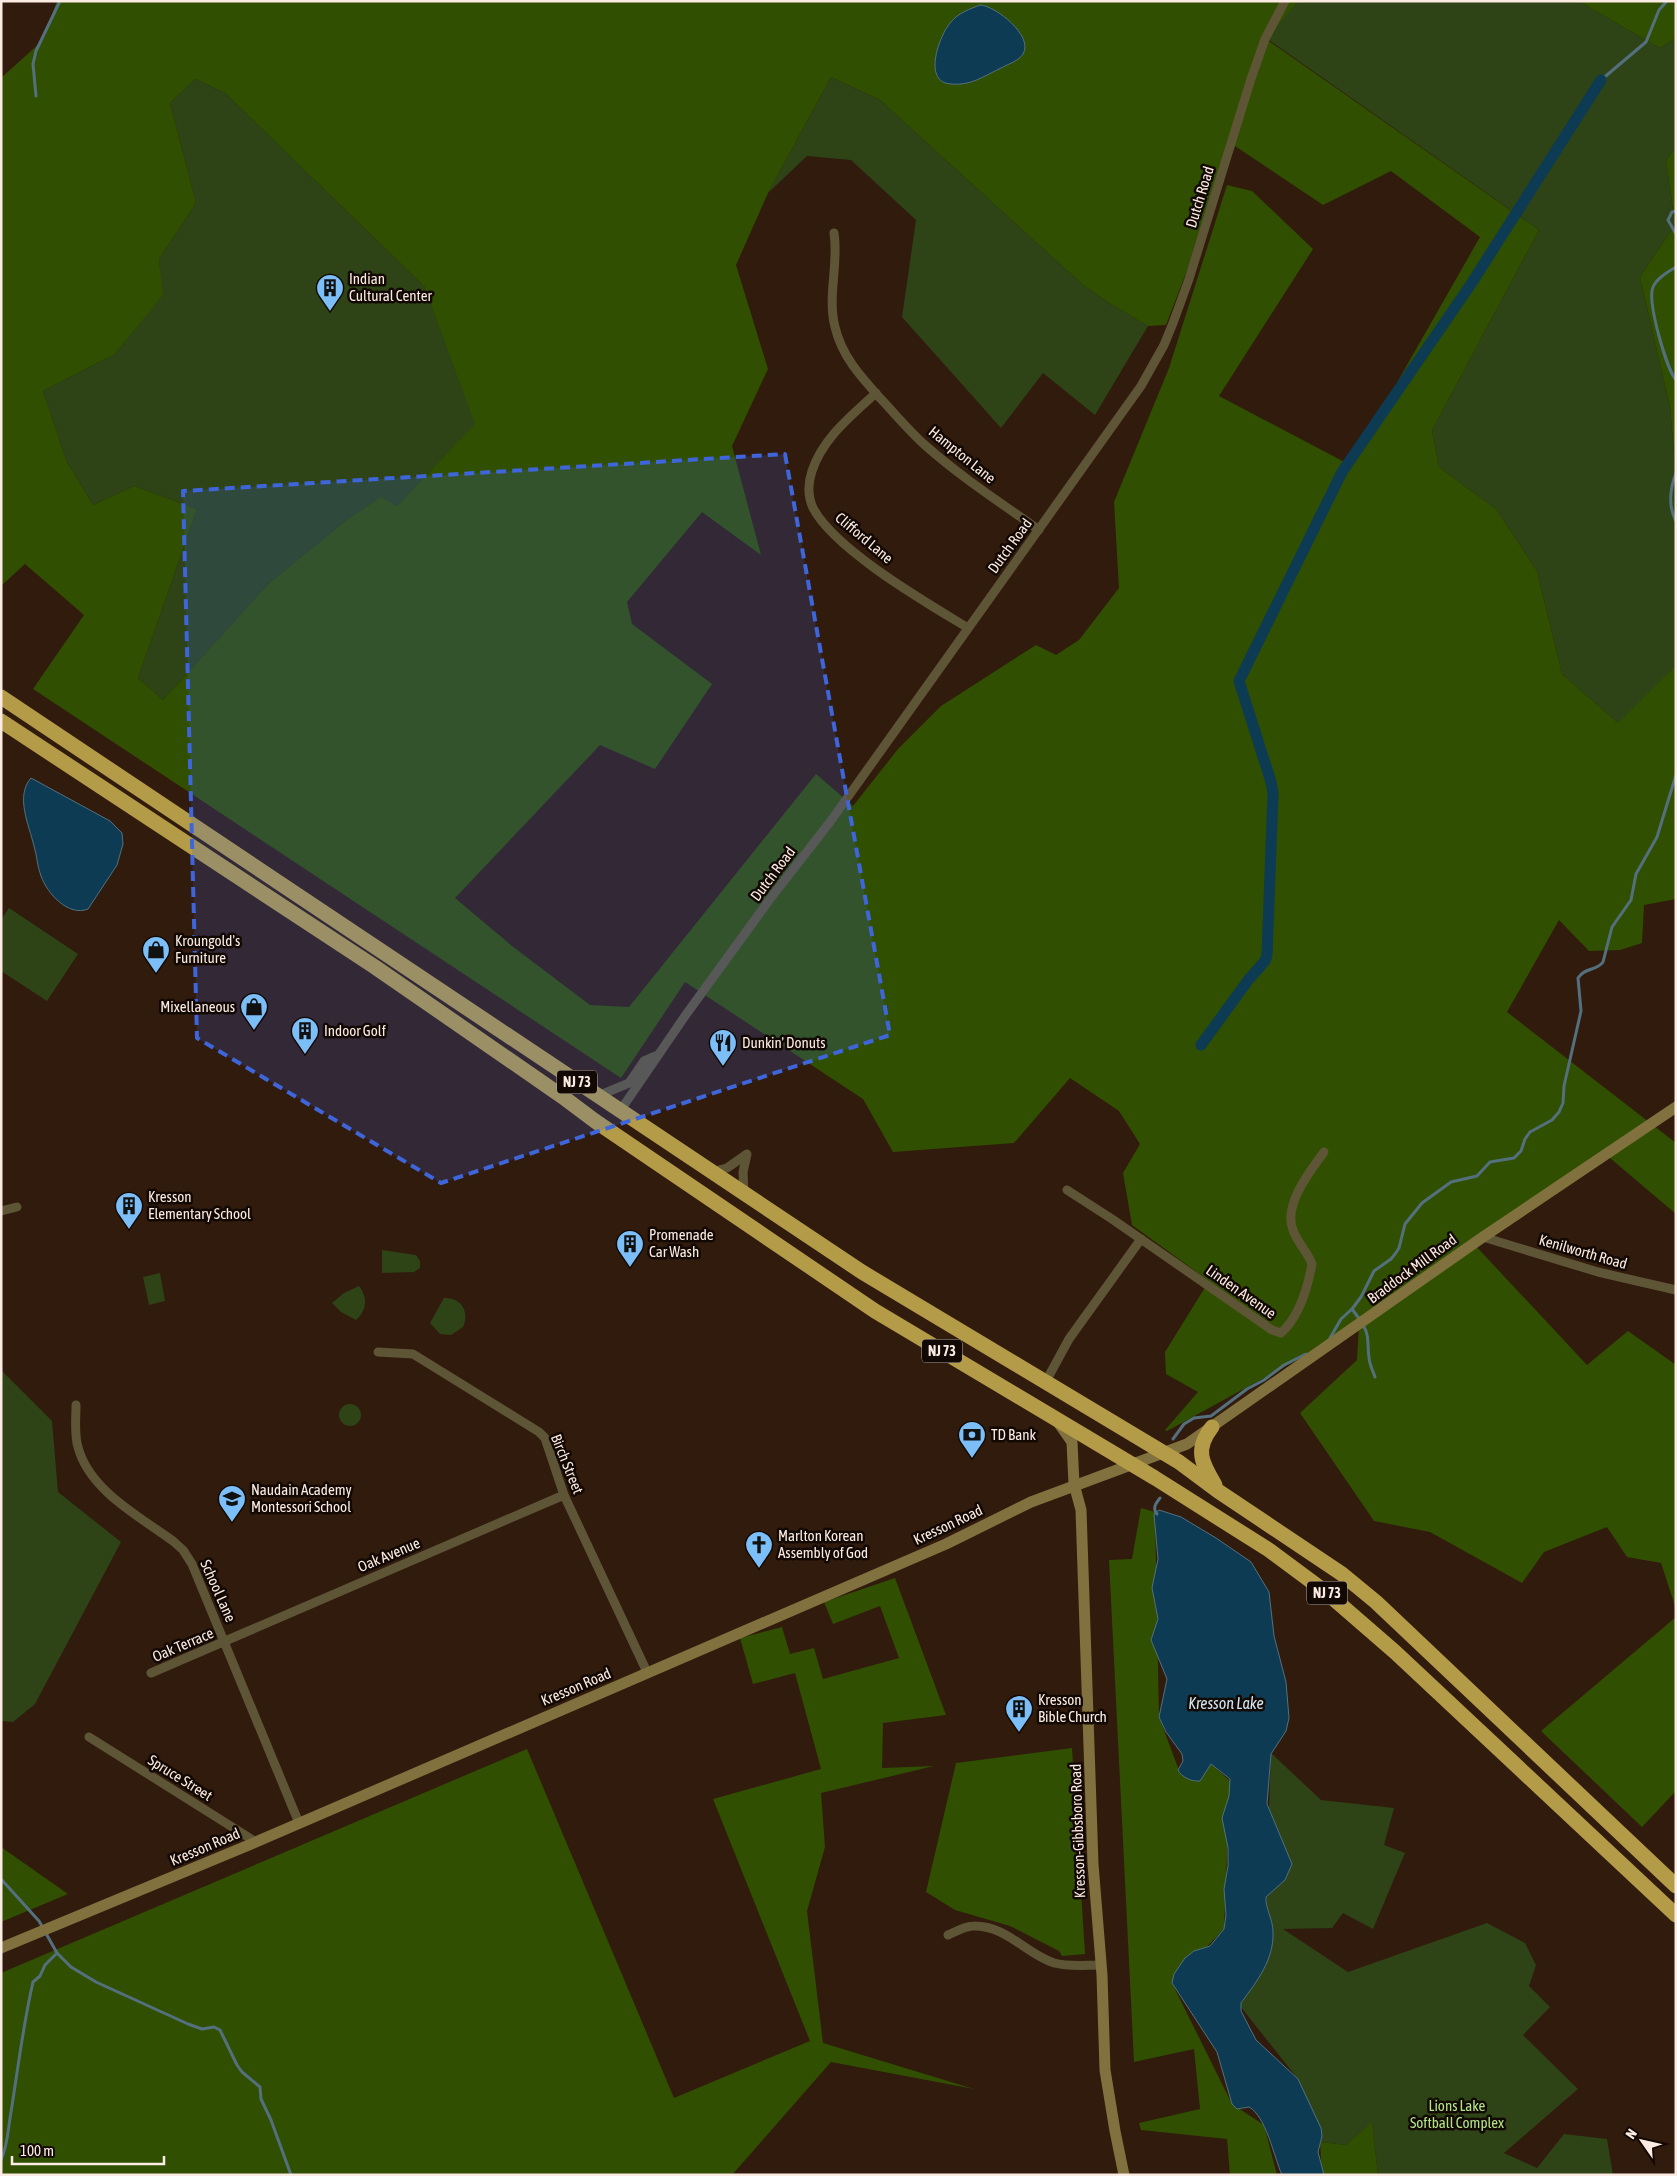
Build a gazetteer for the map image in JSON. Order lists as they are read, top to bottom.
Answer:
{
  "streets": {
    "highway": ["NJ 73"],
    "main road": ["Braddock Mill Road", "Kresson Road", "Kresson-Gibbsboro Road"],
    "street": [
      "Dutch Road",
      "Hampton Lane",
      "Clifford Lane",
      "Kenilworth Road",
      "Linden Avenue",
      "Birch Street",
      "Oak Avenue",
      "School Lane",
      "Oak Terrace",
      "Spruce Street"
    ]
  },
  "crossings": [
    ["Dutch Road", "Hampton Lane"],
    ["Dutch Road", "Clifford Lane"],
    ["Dutch Road", "NJ 73"],
    ["Hampton Lane", "Clifford Lane"],
    ["NJ 73", "Braddock Mill Road"],
    ["NJ 73", "Kresson Road"],
    ["NJ 73", "Kresson-Gibbsboro Road"],
    ["Kenilworth Road", "Braddock Mill Road"],
    ["Braddock Mill Road", "Kresson Road"],
    ["Birch Street", "Kresson Road"],
    ["Birch Street", "Oak Avenue"],
    ["Kresson Road", "School Lane"],
    ["Kresson Road", "Spruce Street"],
    ["Kresson Road", "Kresson-Gibbsboro Road"],
    ["Oak Avenue", "School Lane"],
    ["Oak Avenue", "Oak Terrace"],
    ["School Lane", "Oak Terrace"]
  ],
  "water": ["Kresson Lake"],
  "parks": ["Lions Lake Softball Complex"],
  "places": {
    "building": [
      "Indian Cultural Center",
      "Indoor Golf",
      "Kresson Elementary School",
      "Promenade Car Wash",
      "Kresson Bible Church"
    ],
    "shop": ["Kroungold's Furniture", "Mixellaneous"],
    "restaurant": ["Dunkin' Donuts"],
    "bank": ["TD Bank"],
    "school or university": ["Naudain Academy Montessori School"],
    "church": ["Marlton Korean Assembly of God"]
  },
  "scale_bar": "100 m",
  "north": "top left"
}
